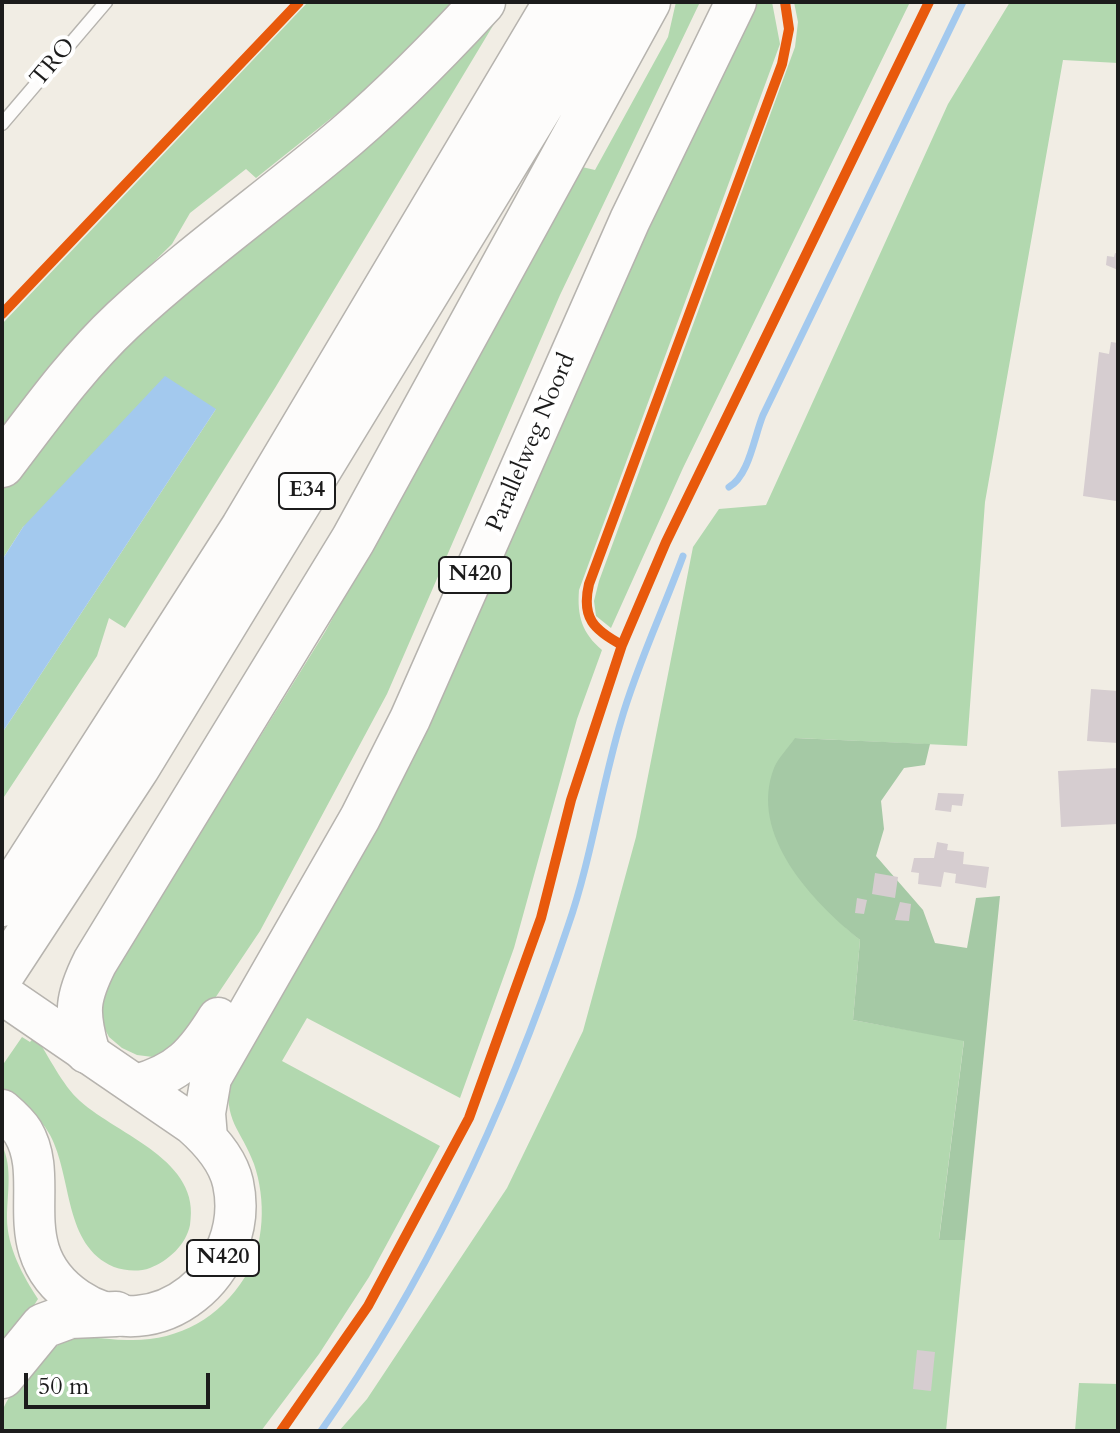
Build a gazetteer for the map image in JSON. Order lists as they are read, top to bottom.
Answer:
{
  "streets": {
    "highway": ["Parallelweg Noord", "E34", "N420"],
    "lane": ["TRO"]
  },
  "crossings": [
    ["Parallelweg Noord", "N420"]
  ],
  "scale_bar": "50 m"
}
